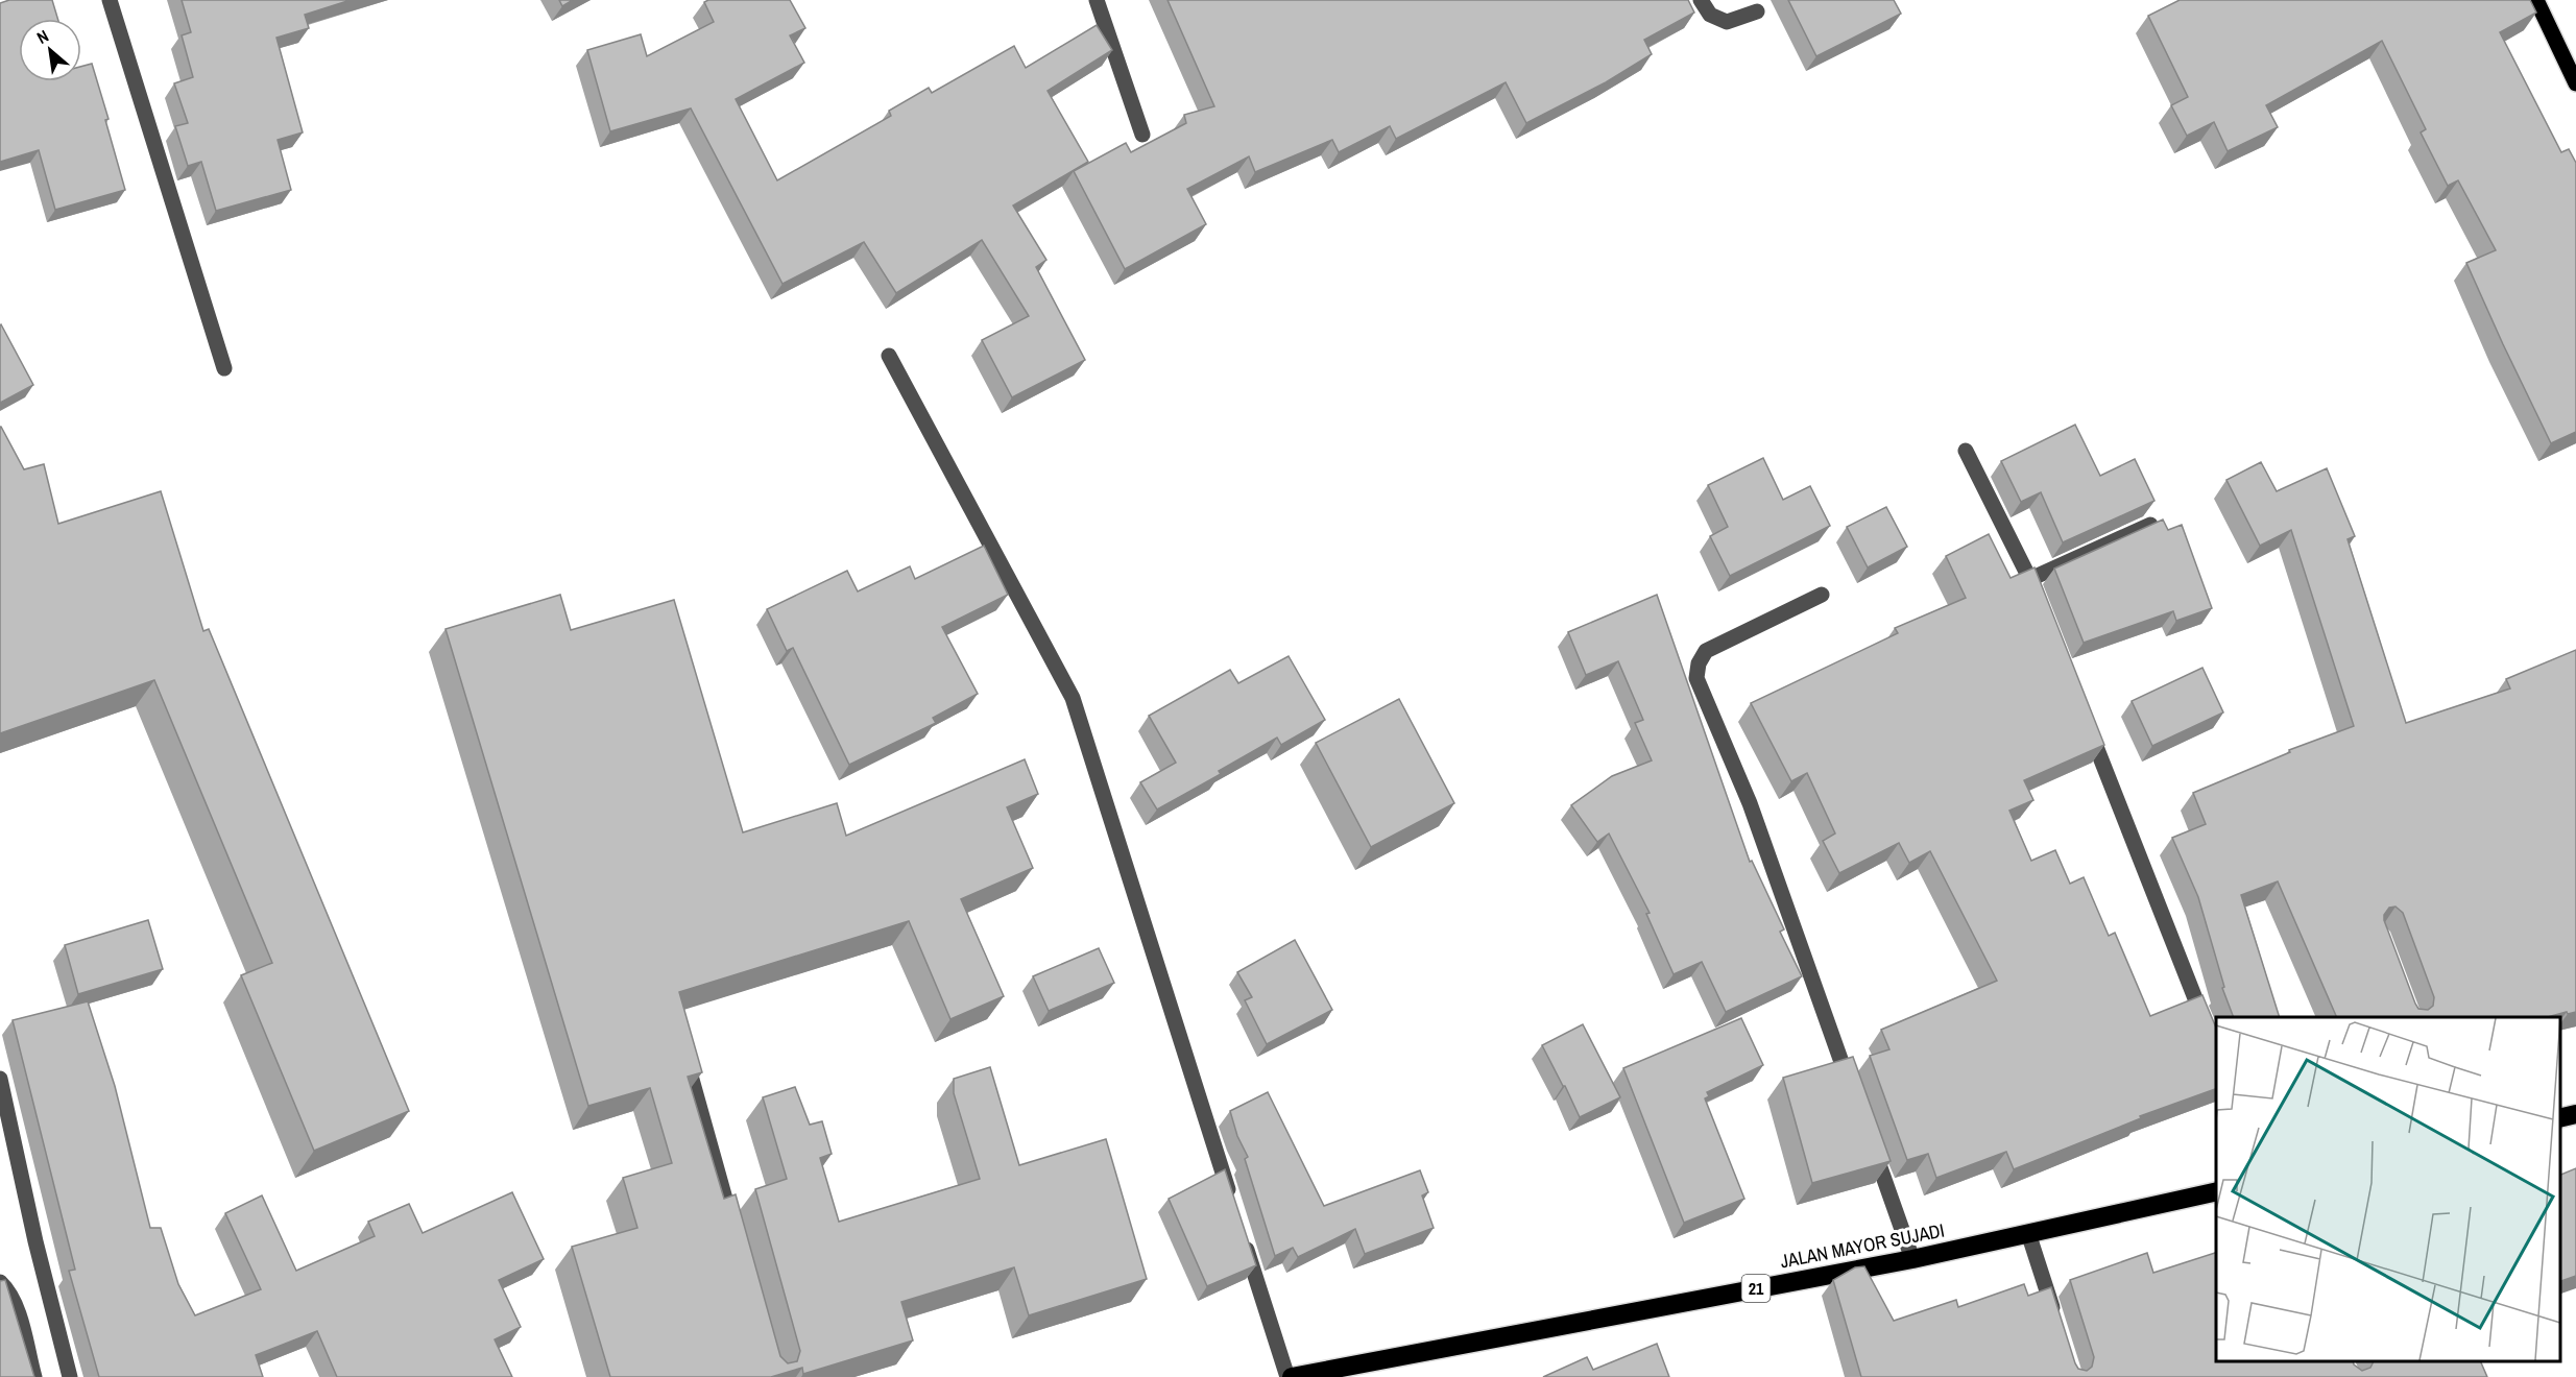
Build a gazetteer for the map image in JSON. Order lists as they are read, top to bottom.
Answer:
{
  "streets": {
    "highway": ["JALAN MAYOR SUJADI", "21"]
  },
  "north": "top left"
}
